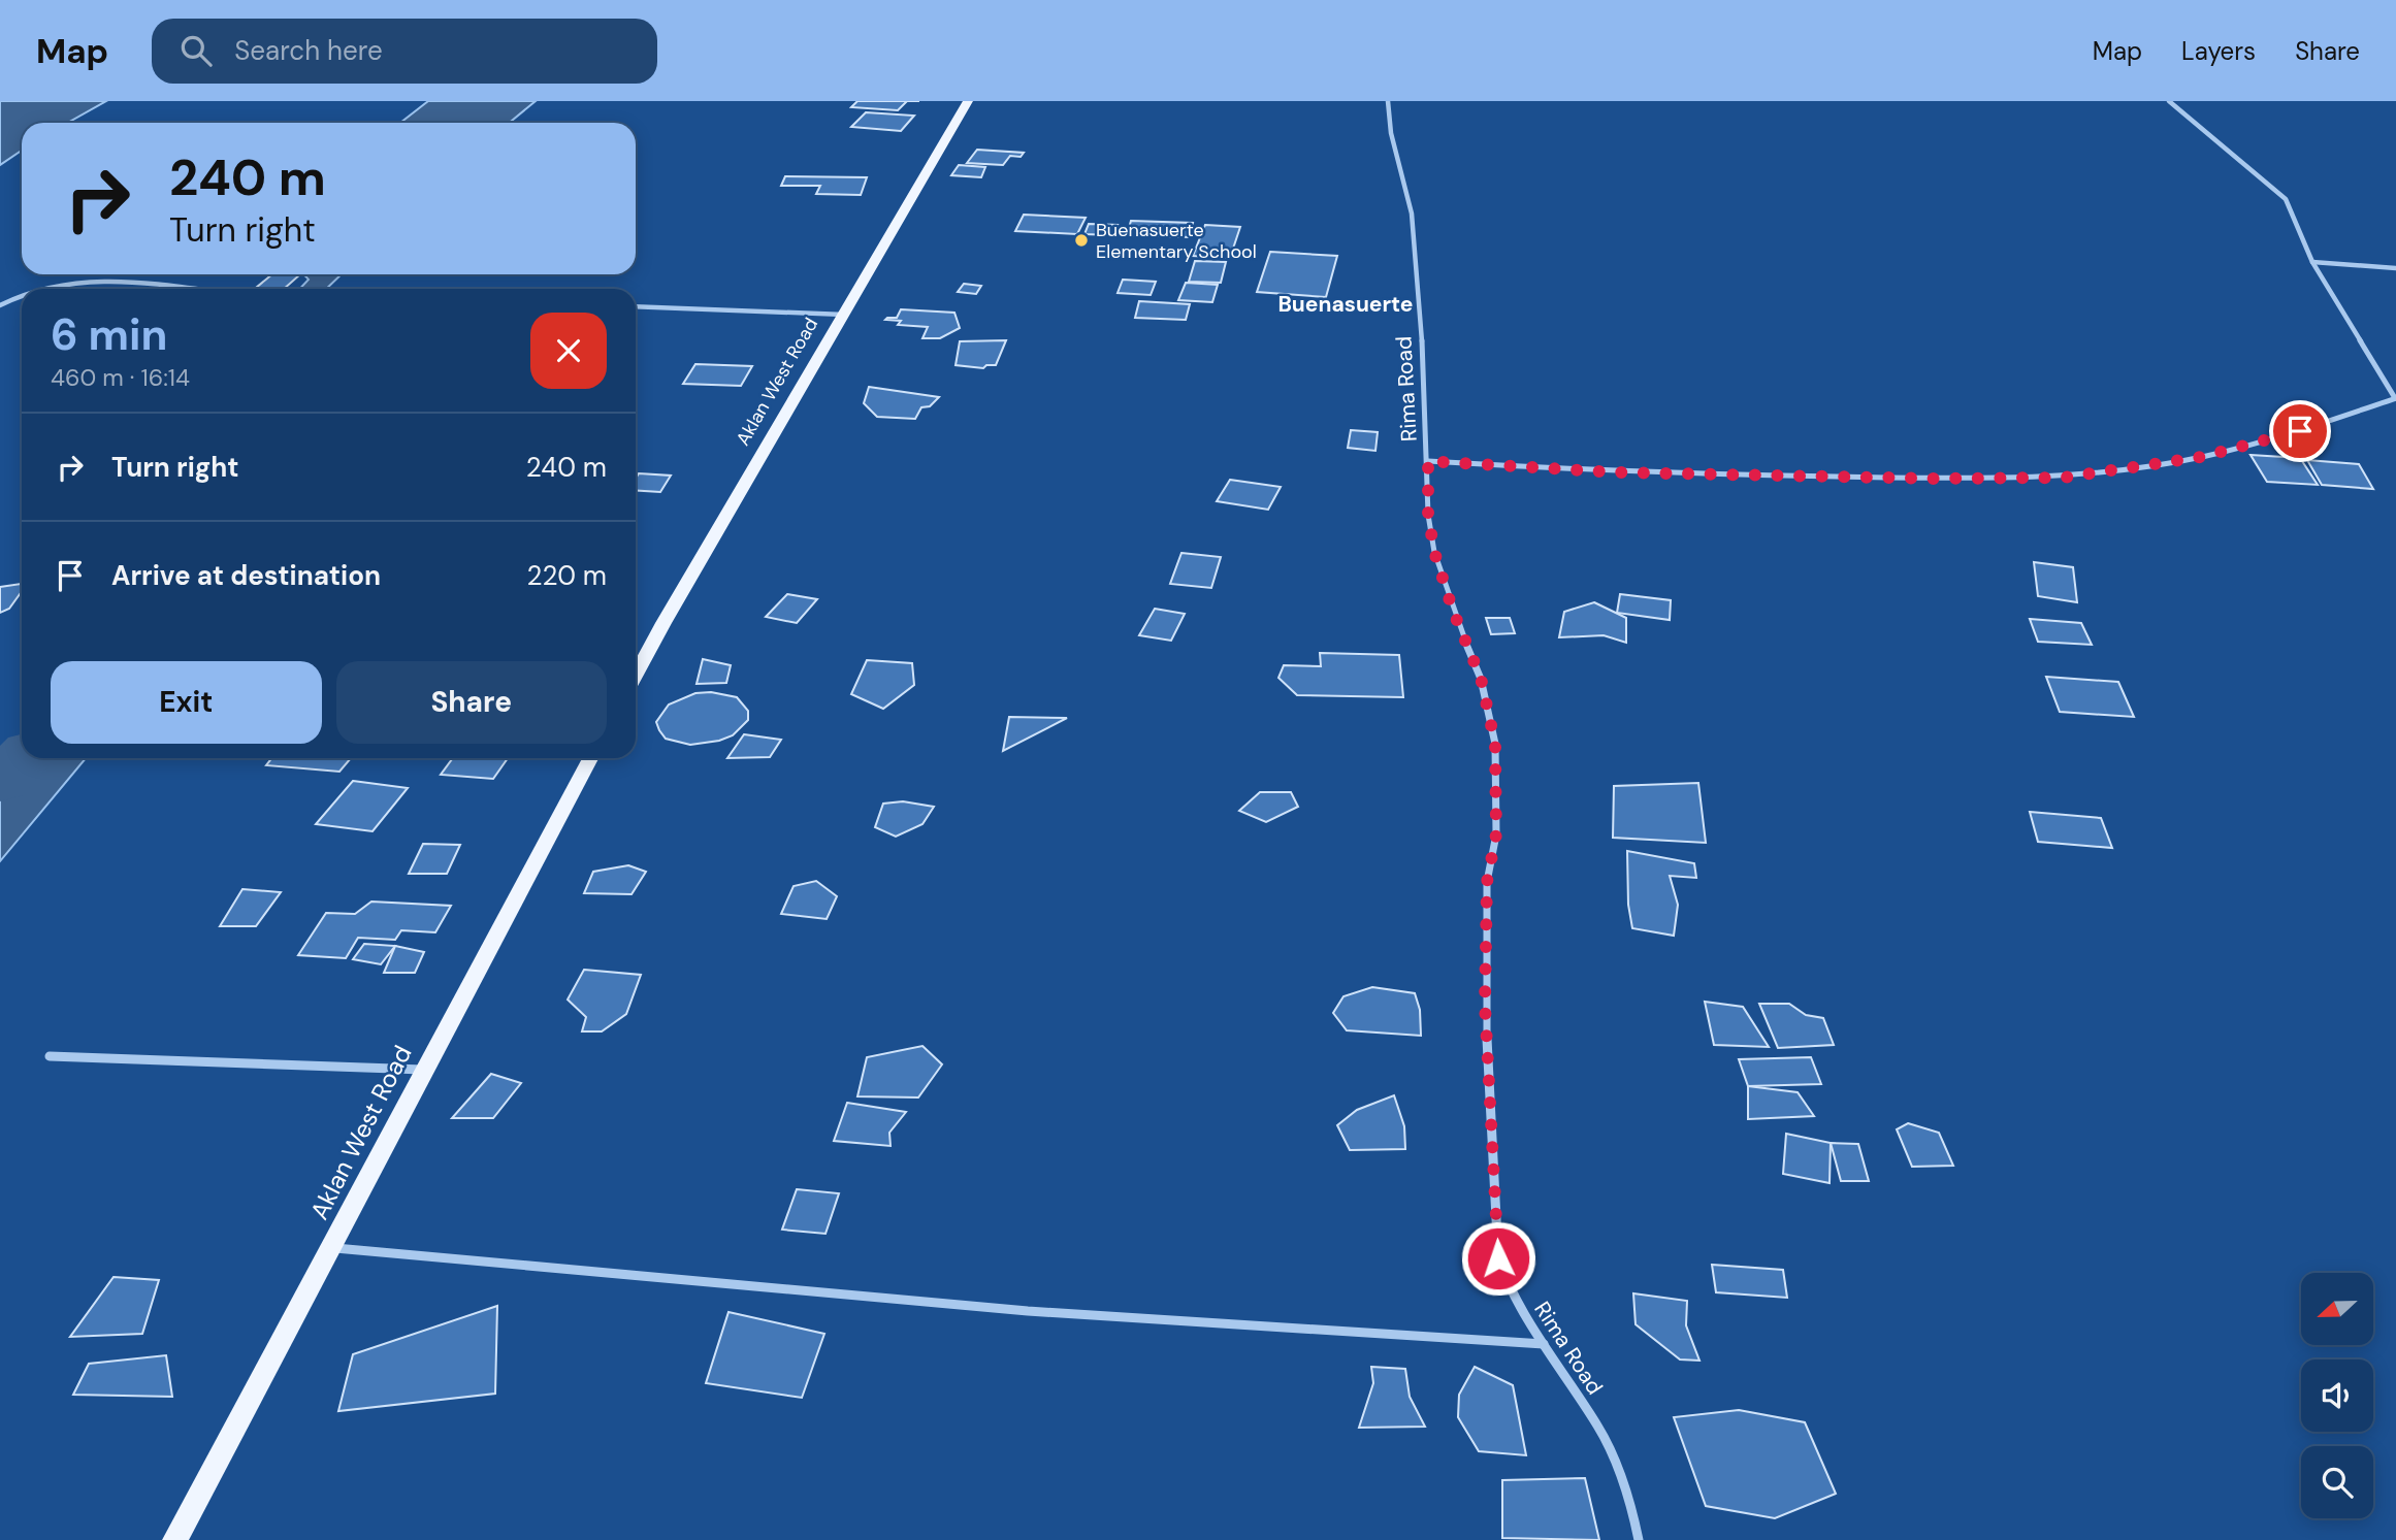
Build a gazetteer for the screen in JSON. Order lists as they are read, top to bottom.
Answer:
{
  "streets": {
    "main road": ["Aklan West Road"],
    "street": ["Rima Road"]
  },
  "districts": ["Buenasuerte"],
  "places": ["Buenasuerte Elementary School"],
  "north": "left",
  "page": {
    "header": "Map",
    "search": "Search here",
    "nav": ["Map", "Layers", "Share"],
    "turn": ["240 m", "Turn right"],
    "heading": ["6 min", "460 m · 16:14"],
    "list": [
      {
        "name": "Turn right",
        "value": "240 m"
      },
      {
        "name": "Arrive at destination",
        "value": "220 m"
      }
    ],
    "buttons": ["Exit", "Share"]
  }
}
